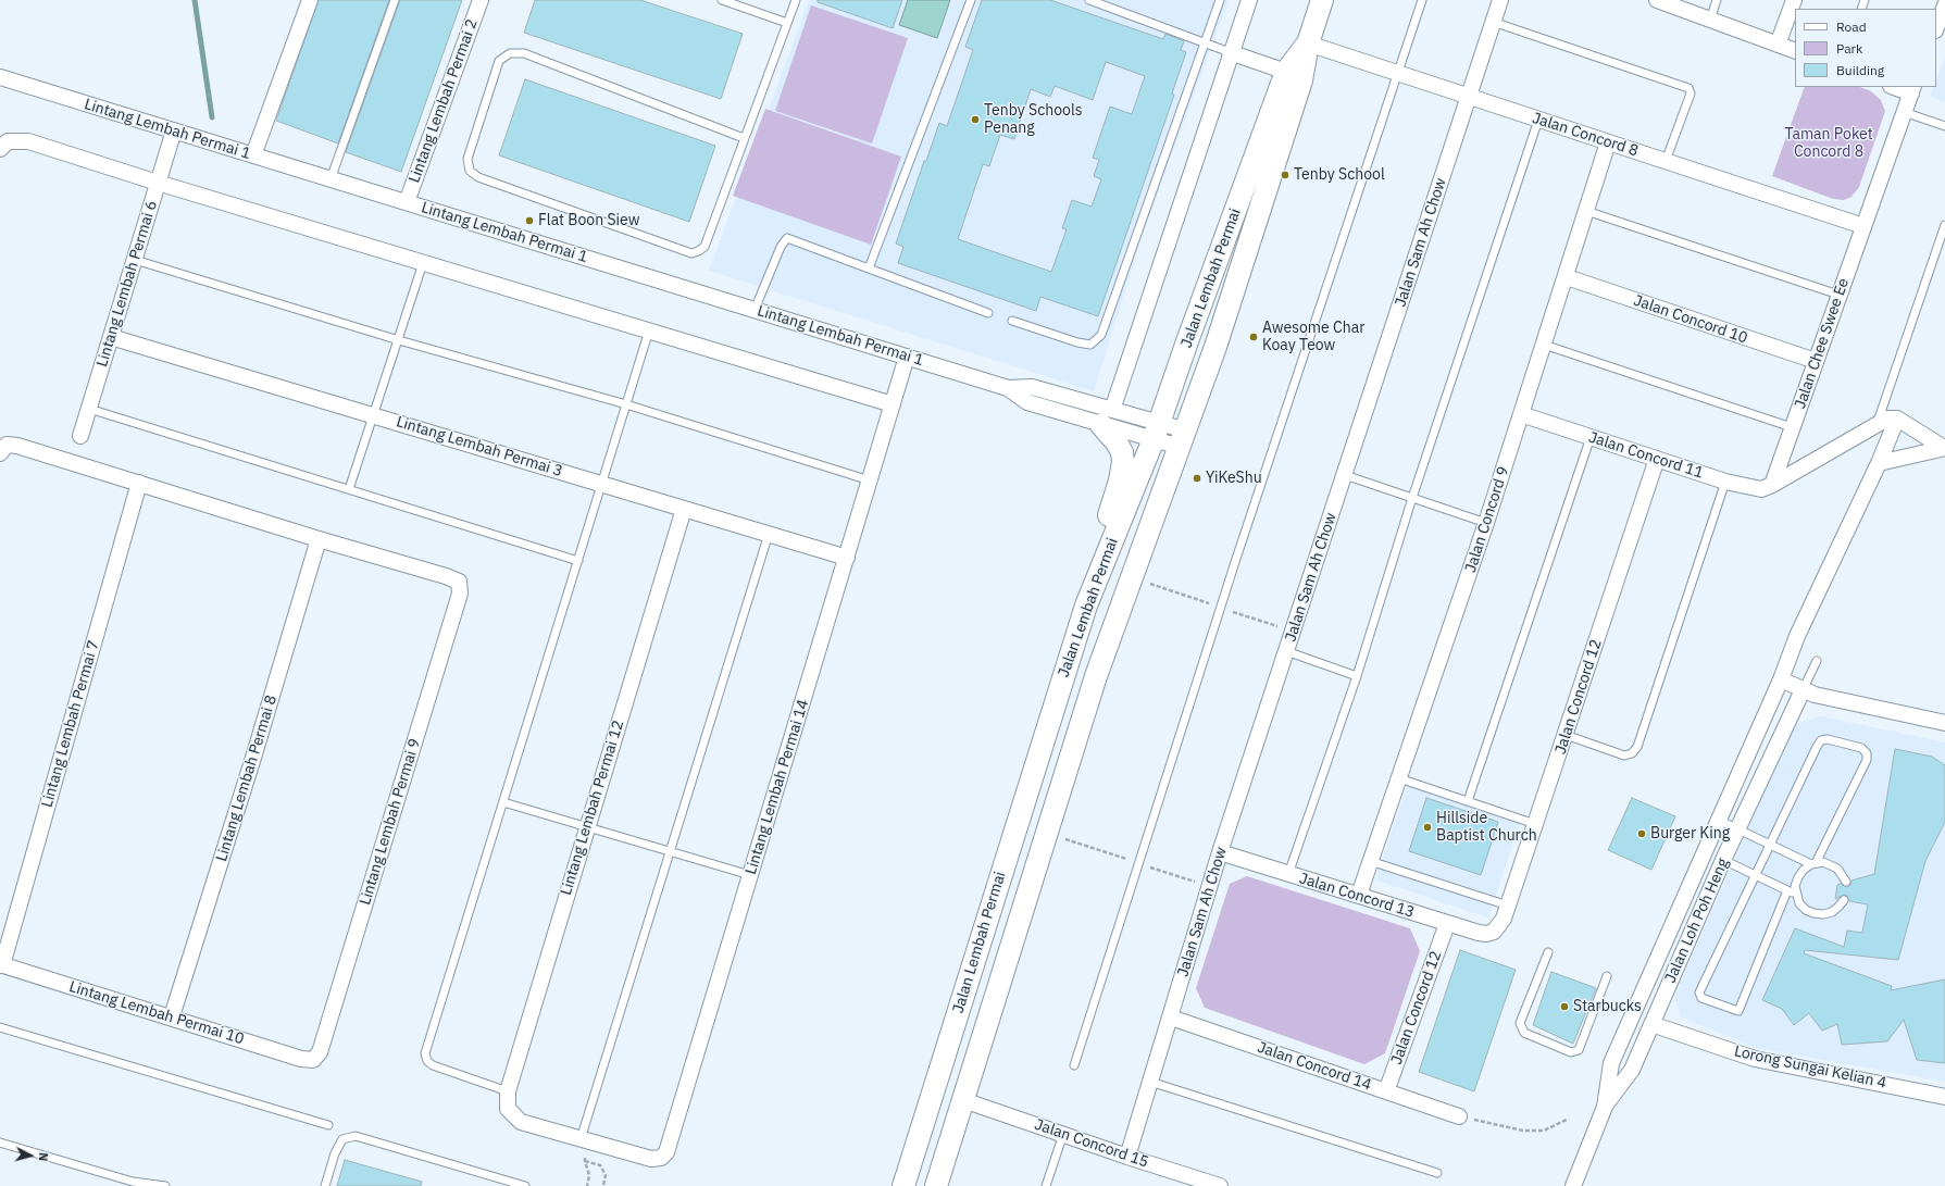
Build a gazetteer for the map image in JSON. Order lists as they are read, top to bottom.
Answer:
{
  "streets": {
    "main road": ["Jalan Lembah Permai"],
    "street": [
      "Lintang Lembah Permai 2",
      "Lintang Lembah Permai 1",
      "Jalan Concord 8",
      "Jalan Sam Ah Chow",
      "Lintang Lembah Permai 6",
      "Jalan Concord 10",
      "Jalan Chee Swee Ee",
      "Lintang Lembah Permai 3",
      "Jalan Concord 11",
      "Jalan Concord 9",
      "Jalan Concord 12",
      "Lintang Lembah Permai 7",
      "Lintang Lembah Permai 8",
      "Lintang Lembah Permai 14",
      "Lintang Lembah Permai 12",
      "Lintang Lembah Permai 9",
      "Jalan Concord 13",
      "Jalan Loh Poh Heng",
      "Lintang Lembah Permai 10",
      "Jalan Concord 14",
      "Lorong Sungai Kelian 4",
      "Jalan Concord 15"
    ]
  },
  "crossings": [
    ["Lintang Lembah Permai 2", "Lintang Lembah Permai 1"],
    ["Lintang Lembah Permai 1", "Jalan Lembah Permai"],
    ["Lintang Lembah Permai 1", "Lintang Lembah Permai 6"],
    ["Lintang Lembah Permai 1", "Lintang Lembah Permai 14"],
    ["Jalan Concord 8", "Jalan Sam Ah Chow"],
    ["Jalan Concord 8", "Jalan Lembah Permai"],
    ["Jalan Concord 8", "Jalan Chee Swee Ee"],
    ["Jalan Concord 8", "Jalan Concord 9"],
    ["Jalan Sam Ah Chow", "Jalan Concord 13"],
    ["Jalan Sam Ah Chow", "Jalan Concord 14"],
    ["Jalan Sam Ah Chow", "Jalan Concord 15"],
    ["Jalan Lembah Permai", "Jalan Concord 15"],
    ["Lintang Lembah Permai 6", "Lintang Lembah Permai 3"],
    ["Jalan Concord 10", "Jalan Chee Swee Ee"],
    ["Jalan Concord 10", "Jalan Concord 9"],
    ["Jalan Chee Swee Ee", "Jalan Concord 11"],
    ["Lintang Lembah Permai 3", "Lintang Lembah Permai 14"],
    ["Lintang Lembah Permai 3", "Lintang Lembah Permai 12"],
    ["Jalan Concord 11", "Jalan Concord 9"],
    ["Jalan Concord 11", "Jalan Concord 12"],
    ["Jalan Concord 9", "Jalan Concord 13"],
    ["Jalan Concord 12", "Jalan Concord 13"],
    ["Jalan Concord 12", "Jalan Concord 14"],
    ["Lintang Lembah Permai 7", "Lintang Lembah Permai 10"],
    ["Lintang Lembah Permai 8", "Lintang Lembah Permai 9"],
    ["Lintang Lembah Permai 8", "Lintang Lembah Permai 10"],
    ["Lintang Lembah Permai 14", "Lintang Lembah Permai 12"],
    ["Lintang Lembah Permai 9", "Lintang Lembah Permai 10"],
    ["Jalan Loh Poh Heng", "Lorong Sungai Kelian 4"]
  ],
  "parks": ["Taman Poket Concord 8"],
  "places": [
    "Tenby Schools Penang",
    "Tenby School",
    "Flat Boon Siew",
    "Awesome Char Koay Teow",
    "YiKeShu",
    "Hillside Baptist Church",
    "Burger King",
    "Starbucks"
  ],
  "legend": ["Road", "Park", "Building"],
  "north": "right"
}
